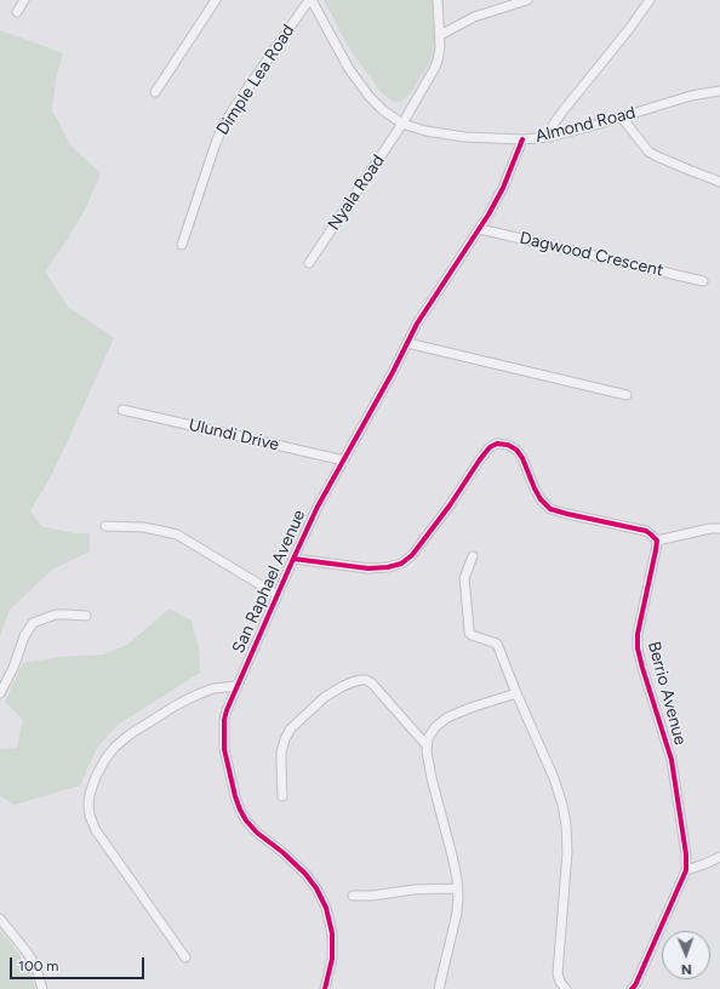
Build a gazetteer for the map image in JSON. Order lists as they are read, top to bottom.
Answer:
{
  "streets": {
    "street": [
      "Dimple Lea Road",
      "Almond Road",
      "Nyala Road",
      "Dagwood Crescent",
      "Ulundi Drive",
      "San Raphael Avenue",
      "Berrio Avenue"
    ]
  },
  "crossings": [
    ["Dimple Lea Road", "Almond Road"],
    ["Almond Road", "Nyala Road"],
    ["Almond Road", "San Raphael Avenue"],
    ["Dagwood Crescent", "San Raphael Avenue"],
    ["Ulundi Drive", "San Raphael Avenue"]
  ],
  "scale_bar": "100 m",
  "north": "bottom"
}
